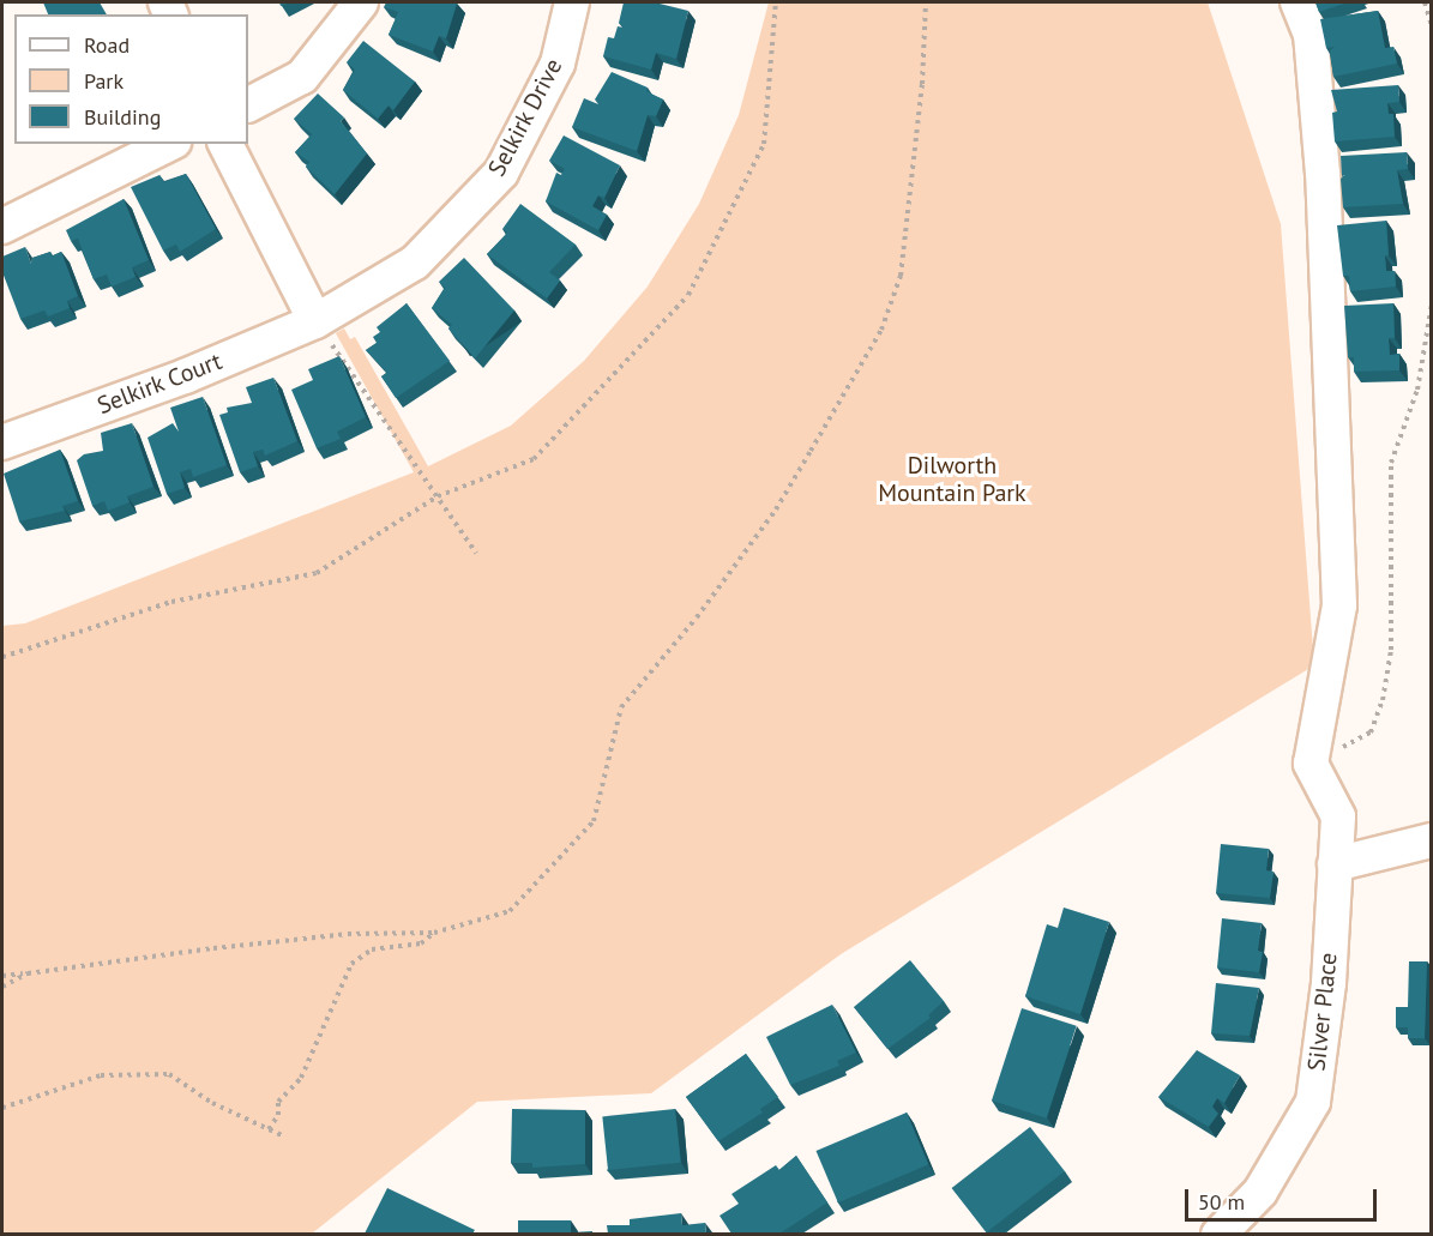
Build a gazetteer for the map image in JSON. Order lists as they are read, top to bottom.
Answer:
{
  "streets": {
    "street": ["Selkirk Drive", "Selkirk Court", "Silver Place"]
  },
  "crossings": [
    ["Selkirk Drive", "Selkirk Court"]
  ],
  "parks": ["Dilworth Mountain Park"],
  "legend": ["Road", "Park", "Building"],
  "scale_bar": "50 m"
}
